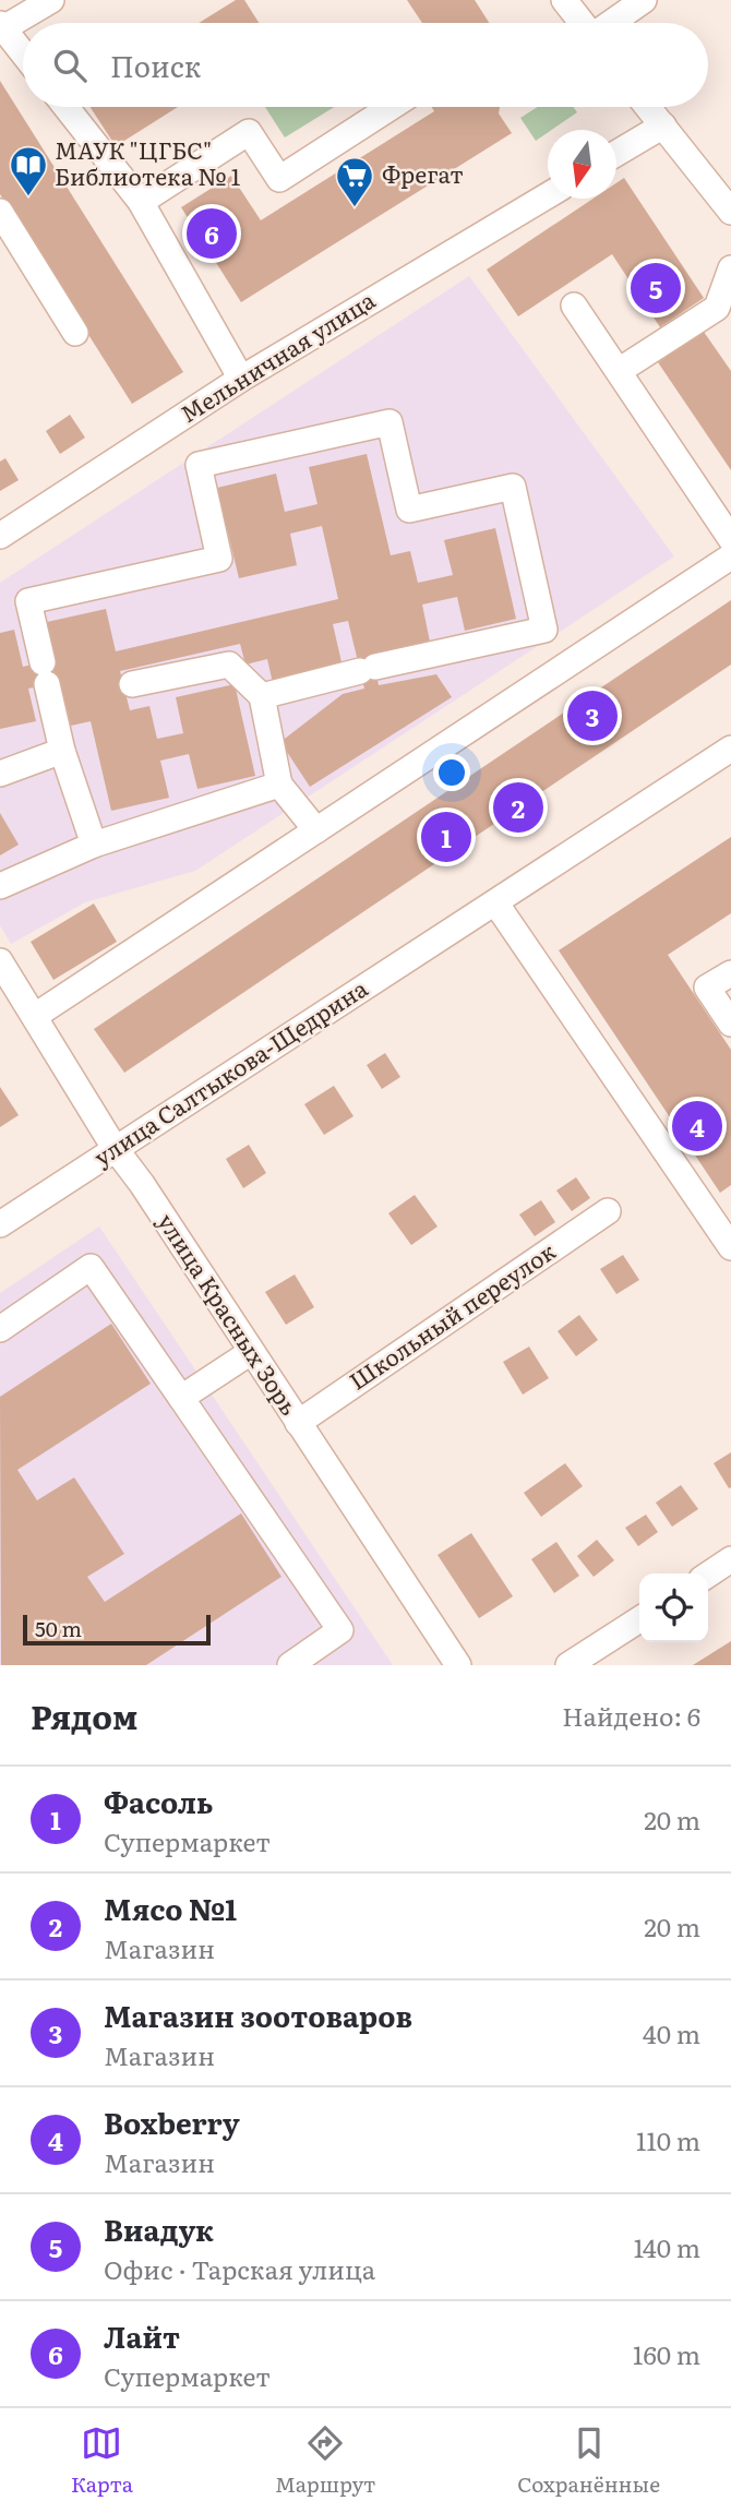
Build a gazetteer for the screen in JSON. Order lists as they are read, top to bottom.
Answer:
{
  "streets": {
    "street": [
      "Мельничная улица",
      "улица Салтыкова-Щедрина",
      "улица Красных Зорь",
      "Школьный переулок"
    ]
  },
  "crossings": [
    ["улица Салтыкова-Щедрина", "улица Красных Зорь"],
    ["улица Красных Зорь", "Школьный переулок"]
  ],
  "places": {
    "library": ["МАУК \"ЦГБС\" Библиотека № 1"],
    "supermarket": ["Фрегат"]
  },
  "scale_bar": "50 m",
  "north": "bottom",
  "page": {
    "search": "Поиск",
    "pins": [
      "6",
      "5",
      "3",
      "2",
      "1",
      "4"
    ],
    "scale": "50 m",
    "heading": ["Рядом", "Найдено: 6"],
    "list": [
      {
        "mark": "1",
        "name": "Фасоль",
        "note": "Супермаркет",
        "value": "20 m"
      },
      {
        "mark": "2",
        "name": "Мясо №1",
        "note": "Магазин",
        "value": "20 m"
      },
      {
        "mark": "3",
        "name": "Магазин зоотоваров",
        "note": "Магазин",
        "value": "40 m"
      },
      {
        "mark": "4",
        "name": "Boxberry",
        "note": "Магазин",
        "value": "110 m"
      },
      {
        "mark": "5",
        "name": "Виадук",
        "note": "Офис · Тарская улица",
        "value": "140 m"
      },
      {
        "mark": "6",
        "name": "Лайт",
        "note": "Супермаркет",
        "value": "160 m"
      }
    ],
    "nav": ["Карта", "Маршрут", "Сохранённые"]
  }
}
